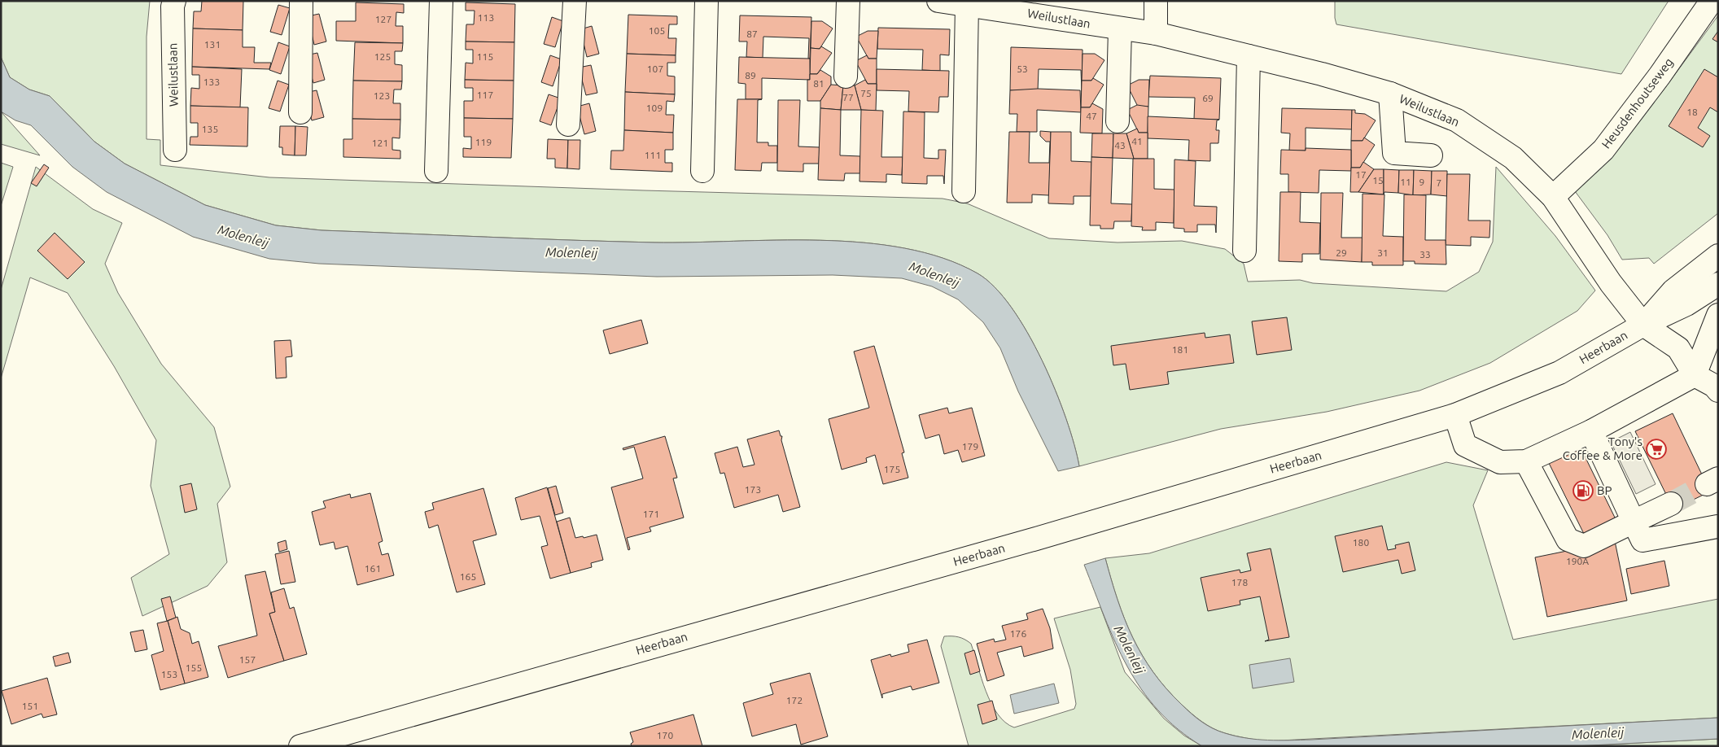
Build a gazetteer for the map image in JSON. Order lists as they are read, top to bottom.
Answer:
{
  "streets": {
    "street": ["Weilustlaan", "Heusdenhoutseweg", "Heerbaan"]
  },
  "crossings": [
    ["Weilustlaan", "Heusdenhoutseweg"],
    ["Weilustlaan", "Heerbaan"]
  ],
  "water": ["Molenleij"],
  "places": {
    "supermarket": ["Tony's Coffee & More"],
    "fuel station": ["BP"]
  },
  "house_numbers": [
    "113",
    "127",
    "105",
    "87",
    "131",
    "125",
    "115",
    "107",
    "53",
    "89",
    "133",
    "81",
    "75",
    "117",
    "123",
    "77",
    "69",
    "109",
    "18",
    "47",
    "135",
    "41",
    "119",
    "121",
    "43",
    "111",
    "17",
    "15",
    "11",
    "9",
    "7",
    "29",
    "31",
    "33",
    "181",
    "179",
    "175",
    "173",
    "171",
    "180",
    "190A",
    "161",
    "165",
    "178",
    "176",
    "157",
    "155",
    "153",
    "172",
    "151",
    "170"
  ]
}
